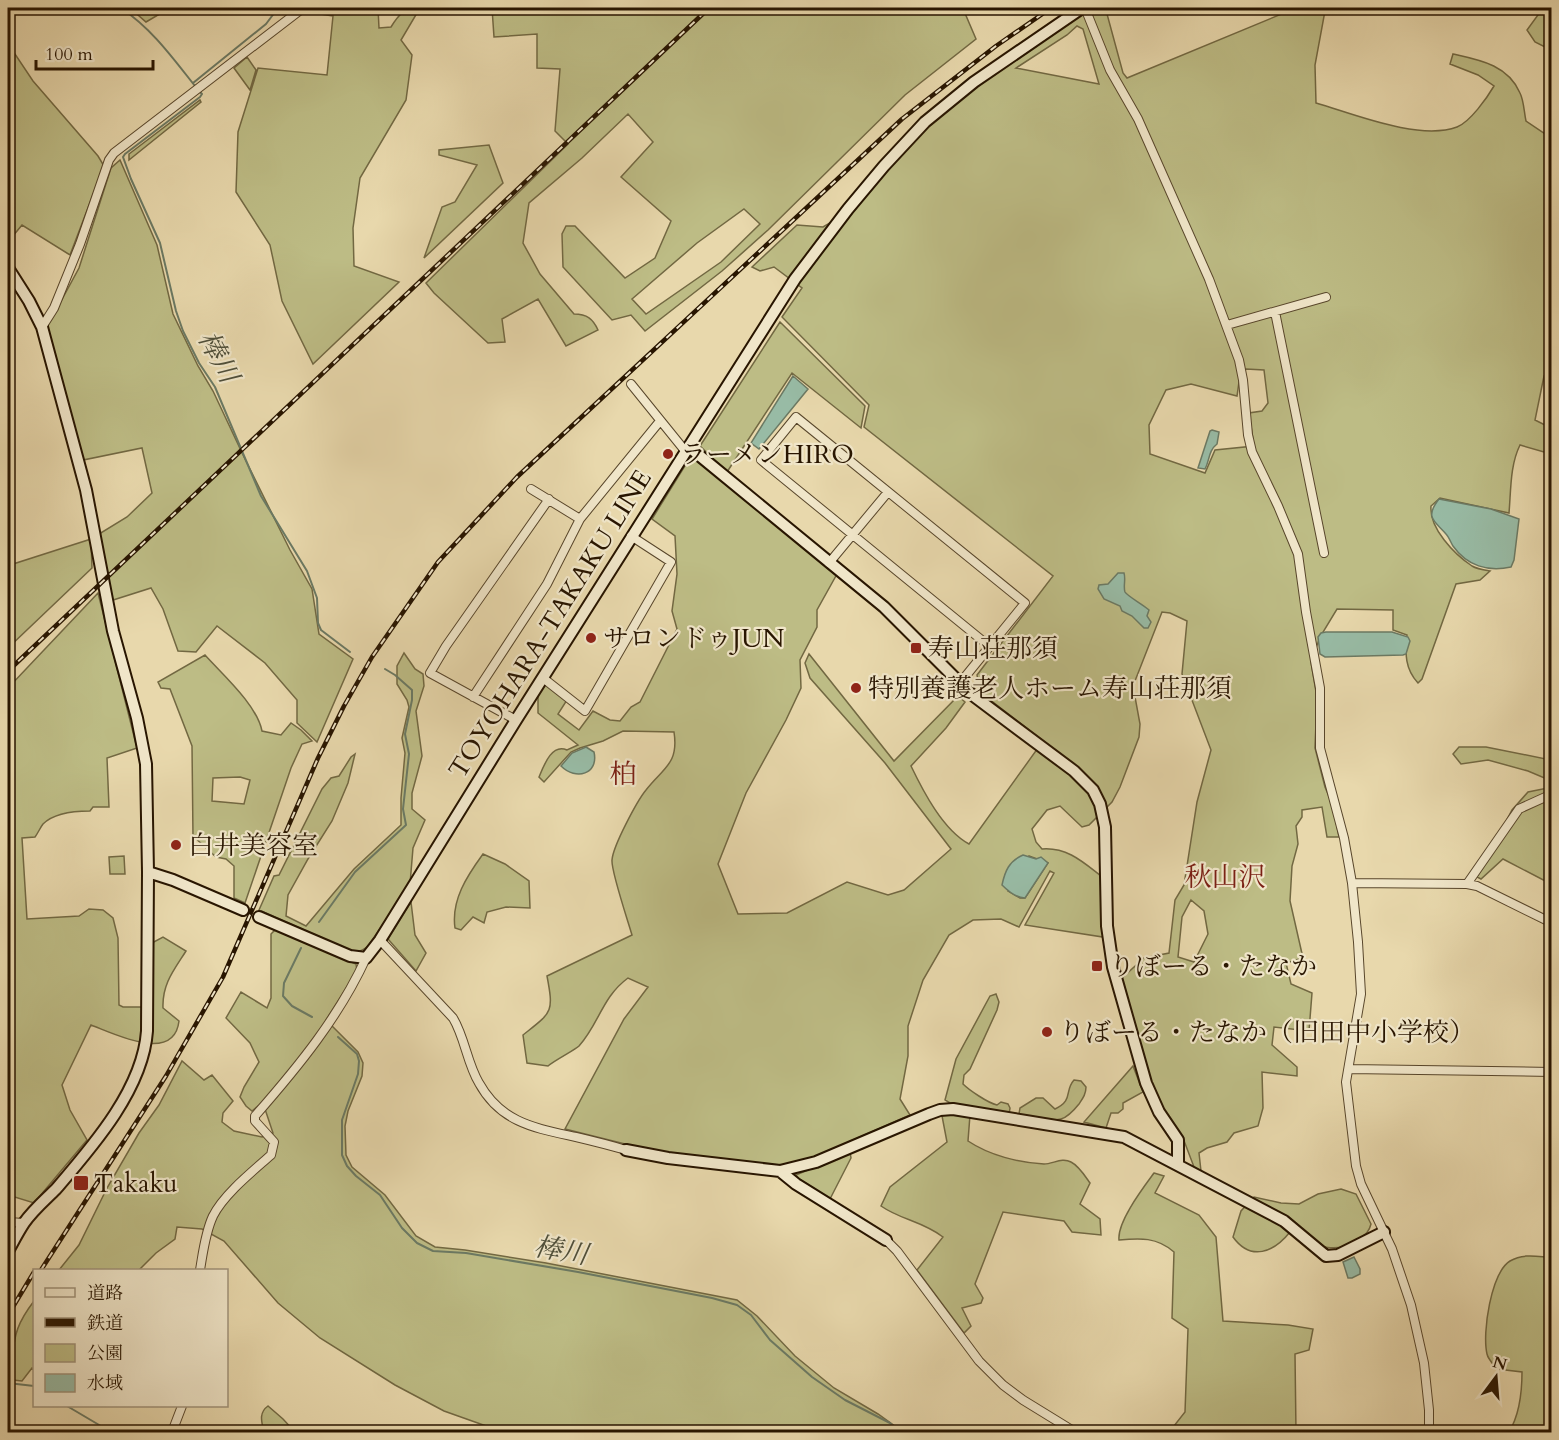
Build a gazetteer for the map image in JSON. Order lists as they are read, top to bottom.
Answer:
{
  "streets": {
    "street": ["TOYOHARA-TAKAKU LINE"]
  },
  "districts": ["柏", "秋山沢"],
  "water": ["棒川"],
  "places": {
    "other": [
      "ラーメンHIRO",
      "サロンドゥJUN",
      "特別養護老人ホーム寿山荘那須",
      "白井美容室",
      "りぼーる・たなか（旧田中小学校）"
    ],
    "transit": ["寿山荘那須", "りぼーる・たなか", "Takaku"]
  },
  "legend": [
    "道路",
    "鉄道",
    "公園",
    "水域"
  ],
  "scale_bar": "100 m",
  "north": "top"
}
